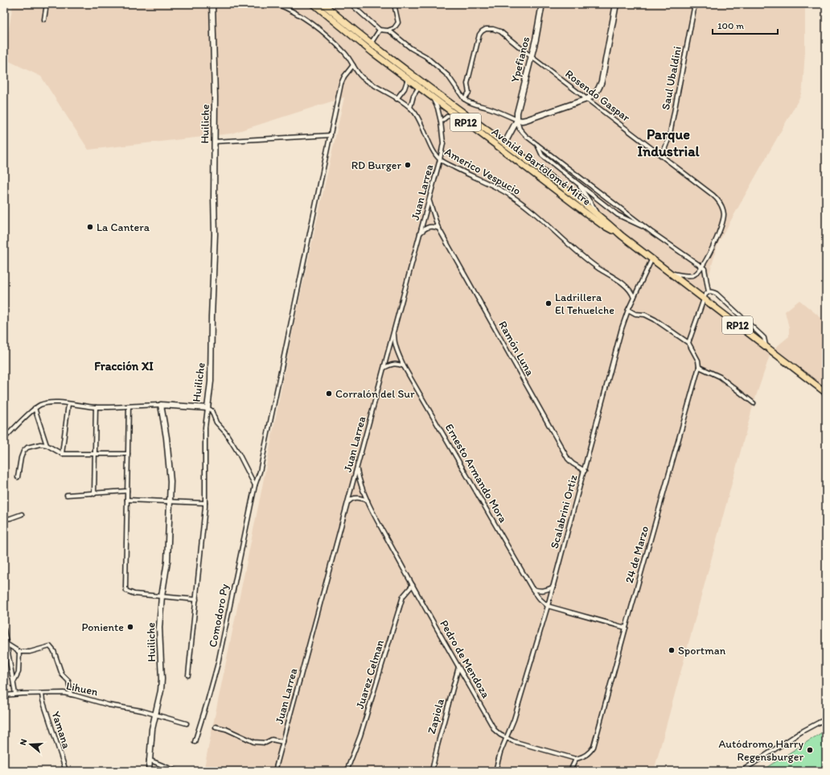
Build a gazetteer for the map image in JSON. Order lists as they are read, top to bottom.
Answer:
{
  "streets": {
    "main road": ["RP12", "Avenida Bartolomé Mitre"],
    "street": [
      "Ypefianos",
      "Saul Ubaldini",
      "Rosendo Gaspar",
      "Huiliche",
      "Americo Vespucio",
      "Juan Larrea",
      "Ramón Luna",
      "Ernesto Armando Mora",
      "Scalabrini Ortiz",
      "24 de Marzo",
      "Comodoro Py",
      "Pedro de Mendoza",
      "Juarez Celman",
      "Lihuen",
      "Zapiola",
      "Yamana"
    ]
  },
  "crossings": [
    ["Ypefianos", "Rosendo Gaspar"],
    ["Saul Ubaldini", "Rosendo Gaspar"],
    ["Huiliche", "Lihuen"],
    ["Avenida Bartolomé Mitre", "Juan Larrea"],
    ["Avenida Bartolomé Mitre", "Scalabrini Ortiz"],
    ["Americo Vespucio", "Juan Larrea"],
    ["Americo Vespucio", "Scalabrini Ortiz"],
    ["Juan Larrea", "Ramón Luna"],
    ["Juan Larrea", "Ernesto Armando Mora"],
    ["Juan Larrea", "Pedro de Mendoza"],
    ["Ramón Luna", "Scalabrini Ortiz"],
    ["Ernesto Armando Mora", "Scalabrini Ortiz"],
    ["Scalabrini Ortiz", "Pedro de Mendoza"],
    ["24 de Marzo", "Pedro de Mendoza"],
    ["Pedro de Mendoza", "Juarez Celman"],
    ["Pedro de Mendoza", "Zapiola"],
    ["Lihuen", "Yamana"]
  ],
  "districts": ["Parque Industrial", "Fracción XI"],
  "places": [
    "RD Burger",
    "La Cantera",
    "Ladrillera El Tehuelche",
    "Corralón del Sur",
    "Poniente",
    "Sportman",
    "Autódromo Harry Regensburger"
  ],
  "scale_bar": "100 m",
  "north": "left"
}
